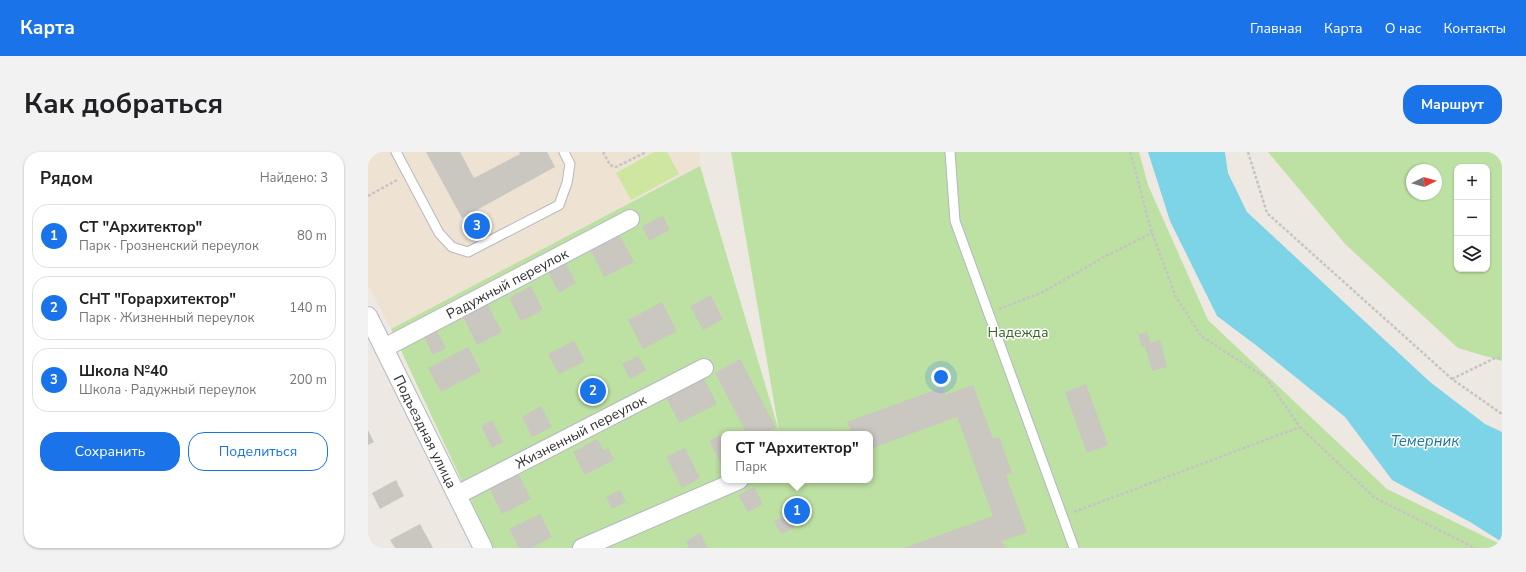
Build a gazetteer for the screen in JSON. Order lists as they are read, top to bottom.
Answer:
{
  "streets": {
    "street": ["Радужный переулок", "Жизненный переулок", "Подъездная улица"]
  },
  "crossings": [
    ["Радужный переулок", "Подъездная улица"],
    ["Жизненный переулок", "Подъездная улица"]
  ],
  "water": ["Темерник"],
  "parks": ["Надежда"],
  "north": "right",
  "page": {
    "header": "Карта",
    "nav": [
      "Главная",
      "Карта",
      "О нас",
      "Контакты"
    ],
    "title": "Как добраться",
    "buttons": [
      "Маршрут",
      ["Сохранить", "Поделиться"]
    ],
    "heading": ["Рядом", "Найдено: 3"],
    "map_buttons": ["+", "−"],
    "list": [
      {
        "mark": "1",
        "name": "СТ \"Архитектор\"",
        "note": "Парк · Грозненский переулок",
        "value": "80 m"
      },
      {
        "mark": "2",
        "name": "СНТ \"Горархитектор\"",
        "note": "Парк · Жизненный переулок",
        "value": "140 m"
      },
      {
        "mark": "3",
        "name": "Школа №40",
        "note": "Школа · Радужный переулок",
        "value": "200 m"
      }
    ],
    "pins": ["3", "2", "1"],
    "popup": ["СТ \"Архитектор\"", "Парк"]
  }
}
